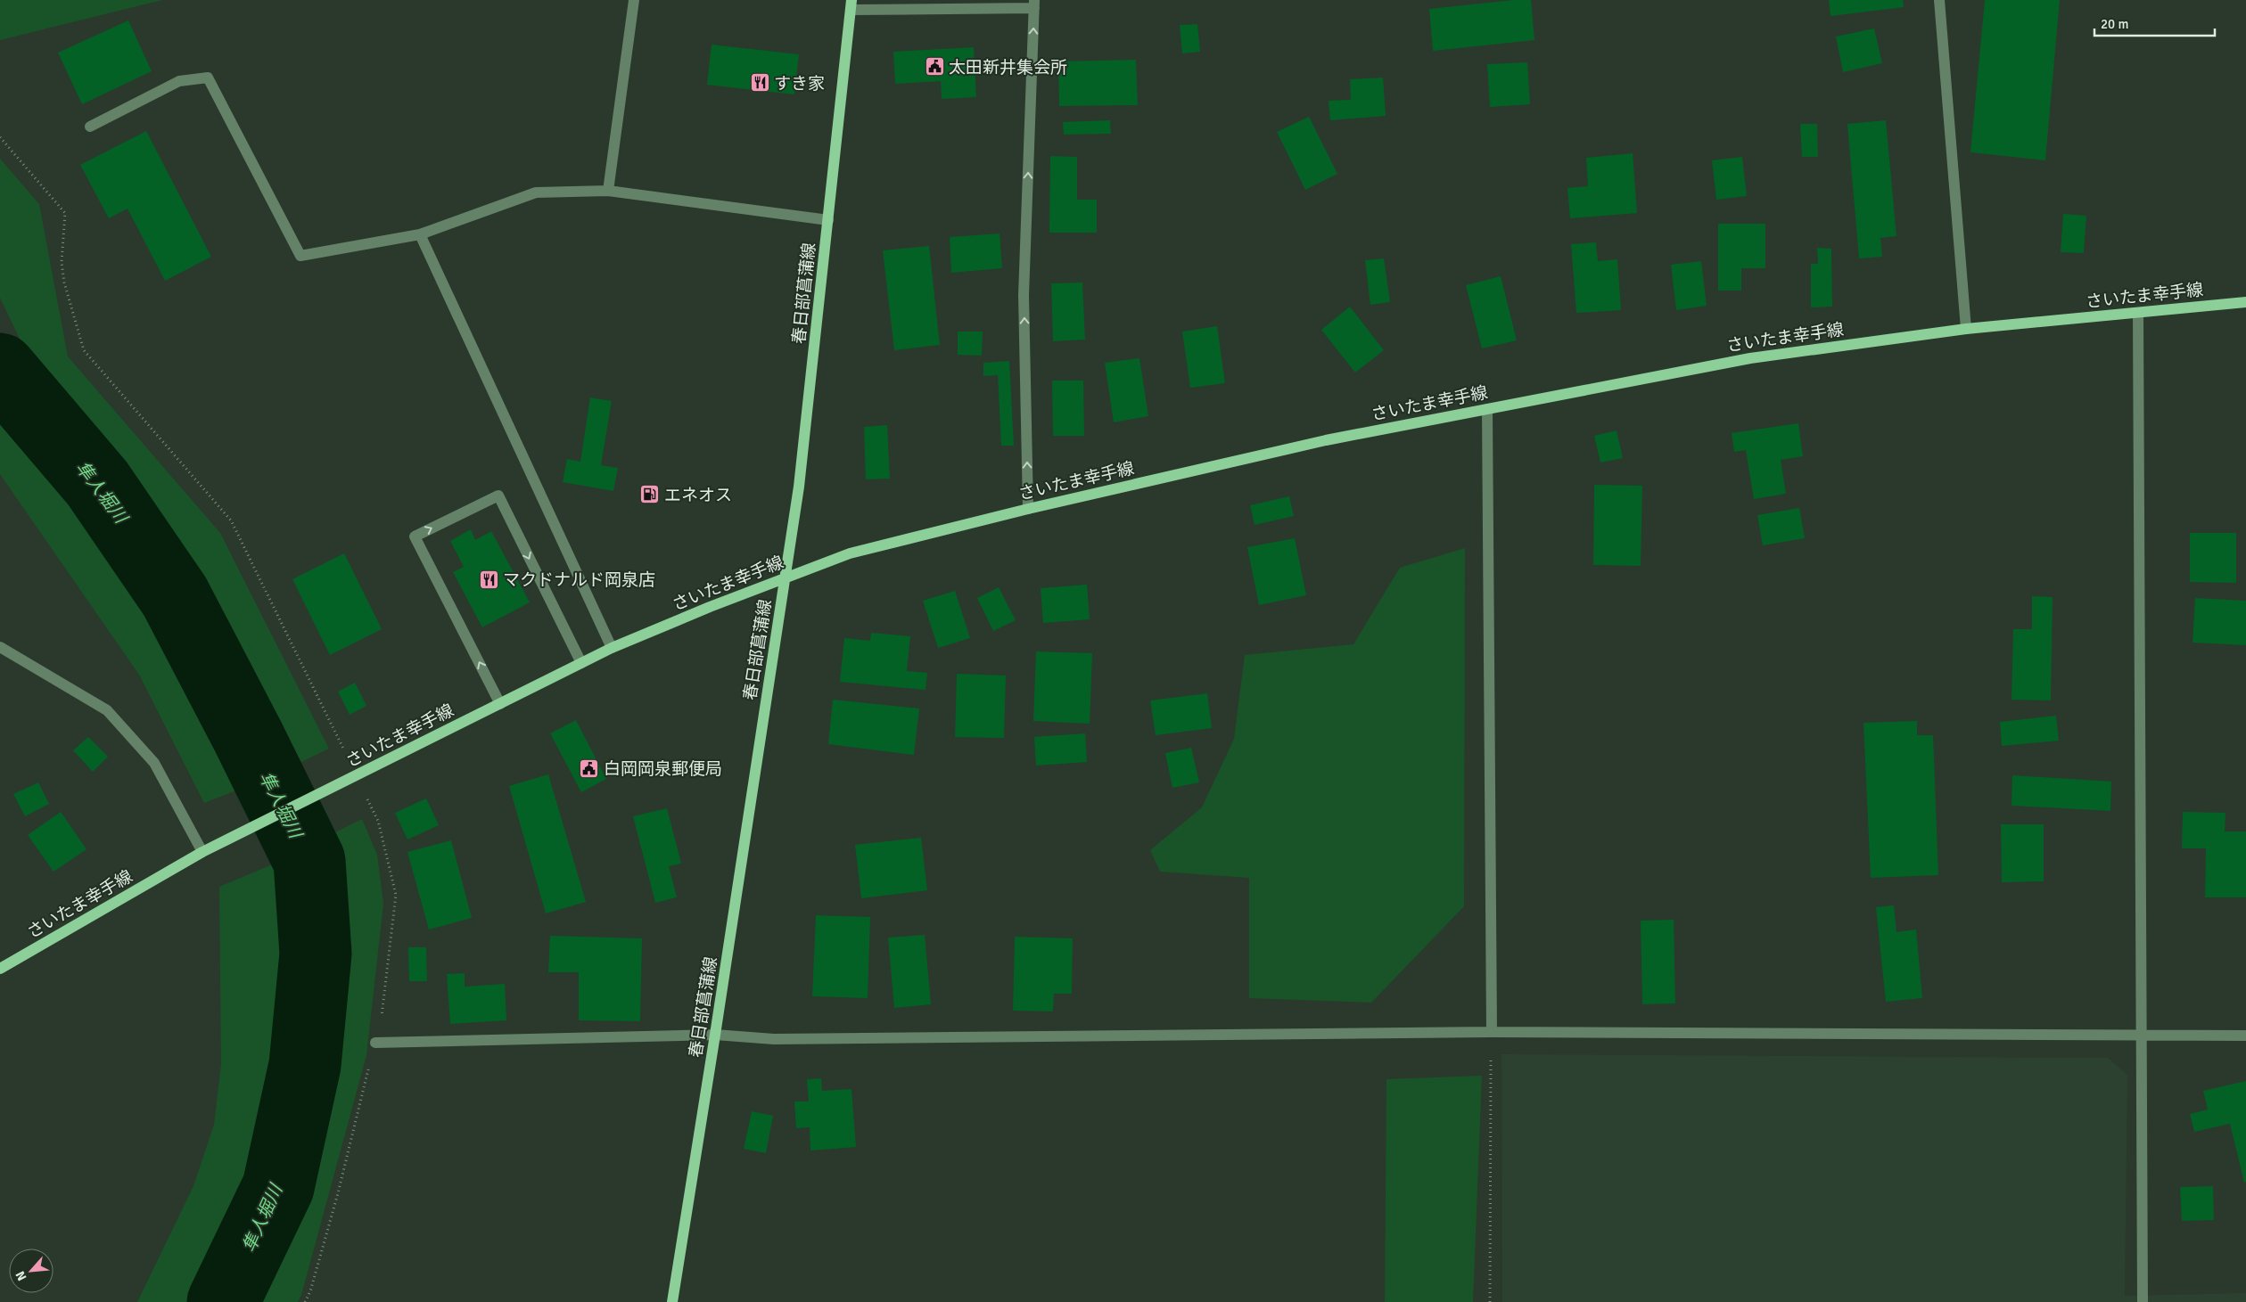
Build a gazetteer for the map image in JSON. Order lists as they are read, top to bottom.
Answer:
{
  "streets": {
    "main road": ["春日部菖蒲線", "さいたま幸手線"]
  },
  "crossings": [
    ["春日部菖蒲線", "さいたま幸手線"]
  ],
  "water": ["隼人堀川"],
  "places": {
    "public building": ["太田新井集会所", "白岡岡泉郵便局"],
    "restaurant": ["すき家", "マクドナルド岡泉店"],
    "fuel station": ["エネオス"]
  },
  "scale_bar": "20 m",
  "north": "bottom left"
}
